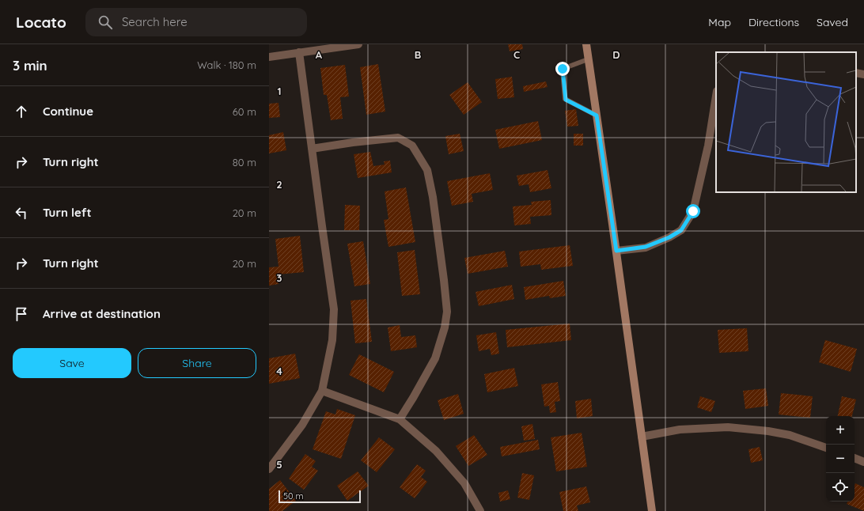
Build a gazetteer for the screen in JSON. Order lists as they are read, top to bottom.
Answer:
{
  "scale_bar": "50 m",
  "page": {
    "header": "Locato",
    "search": "Search here",
    "nav": ["Map", "Directions", "Saved"],
    "heading": ["3 min", "Walk · 180 m"],
    "list": [
      ["Continue", "60 m"],
      ["Turn right", "80 m"],
      ["Turn left", "20 m"],
      ["Turn right", "20 m"],
      "Arrive at destination"
    ],
    "buttons": ["Save", "Share"],
    "map_buttons": ["+", "−"],
    "scale": "50 m"
  },
  "grid": {
    "columns": [
      "A",
      "B",
      "C",
      "D"
    ],
    "rows": [
      "1",
      "2",
      "3",
      "4",
      "5"
    ]
  }
}
